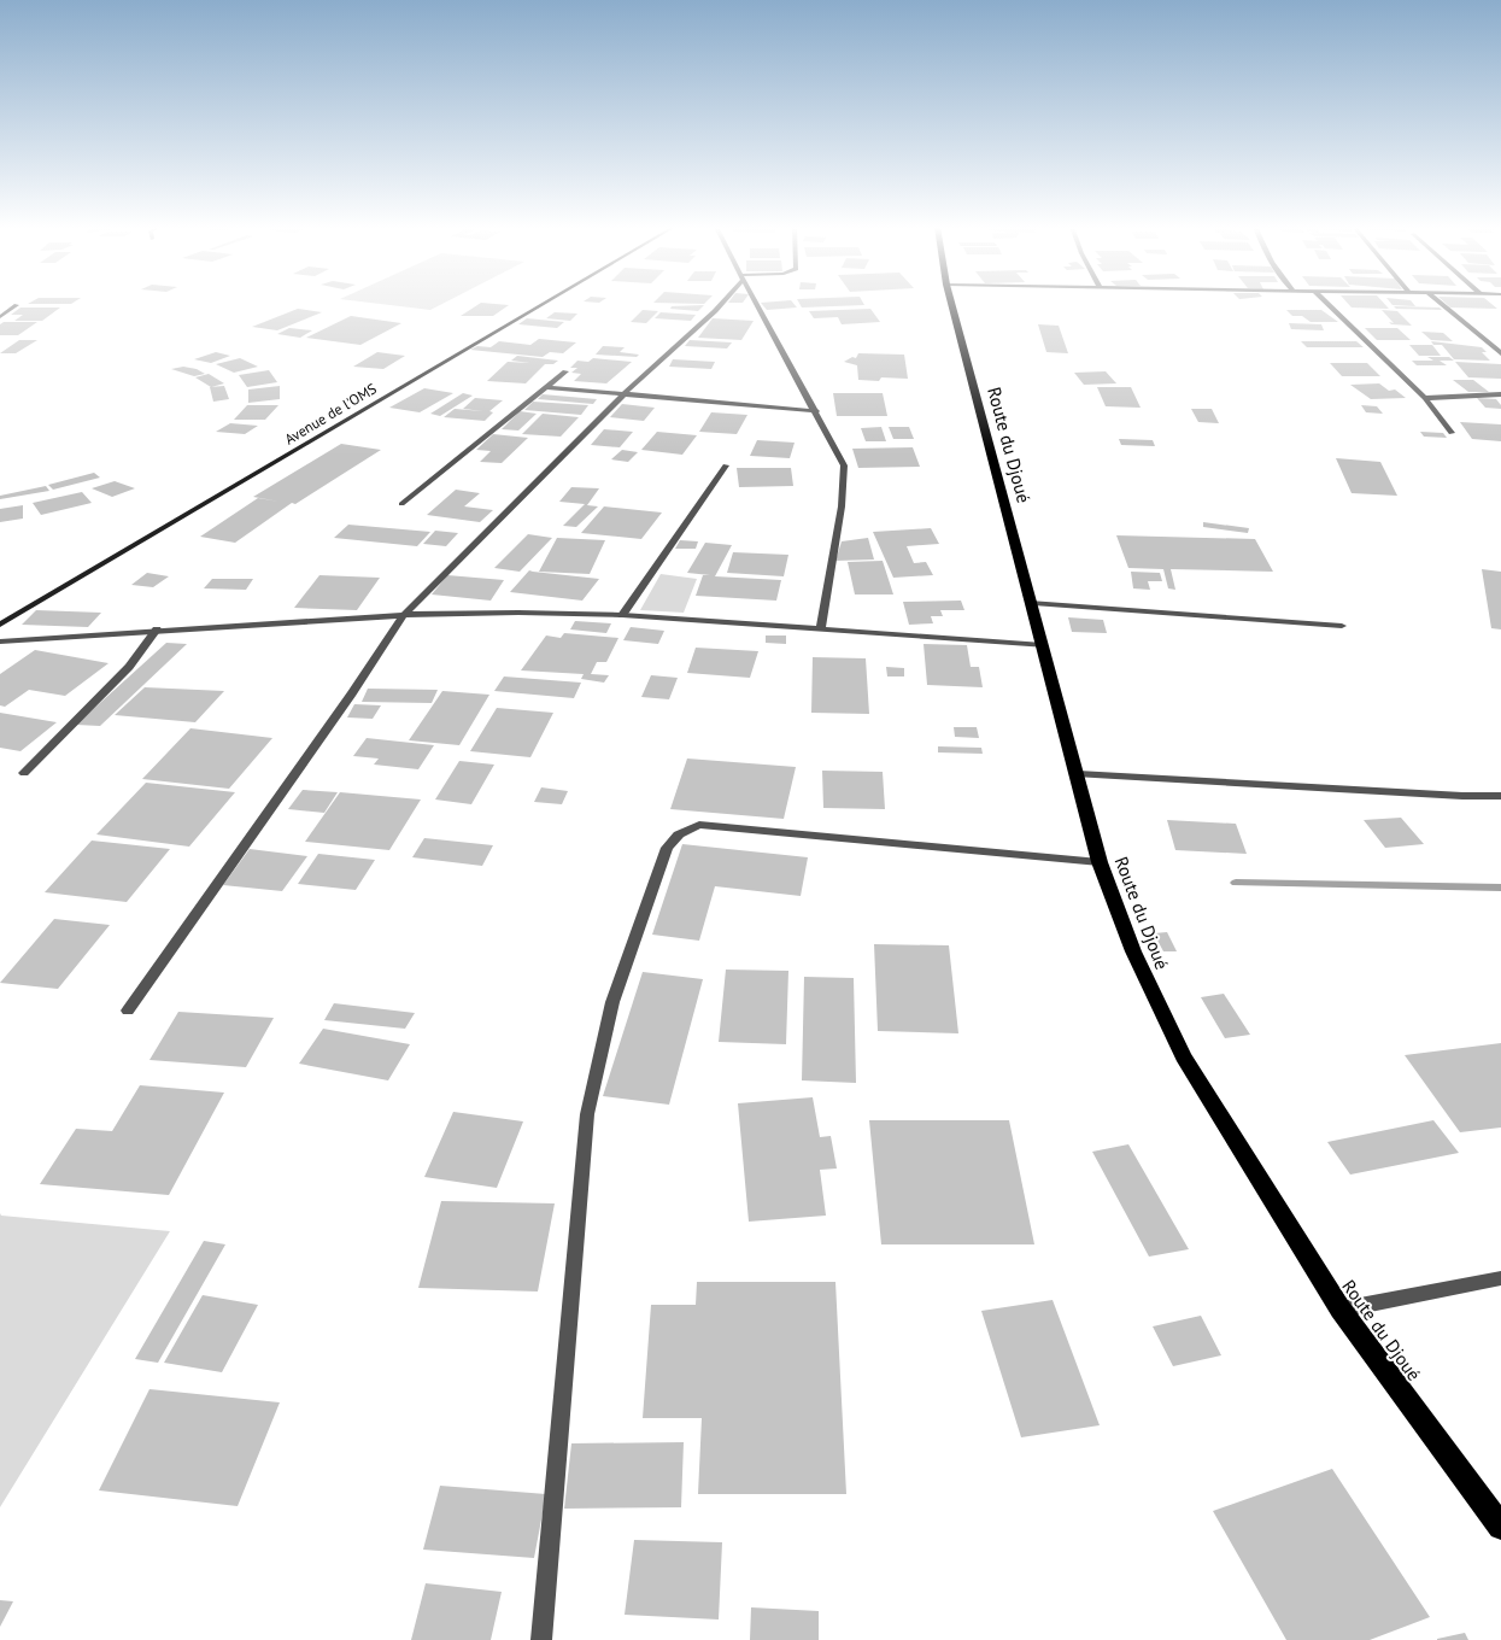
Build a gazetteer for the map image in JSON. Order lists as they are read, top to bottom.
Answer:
{
  "streets": {
    "main road": ["Route du Djoué"],
    "street": ["Avenue de l'OMS"]
  }
}
